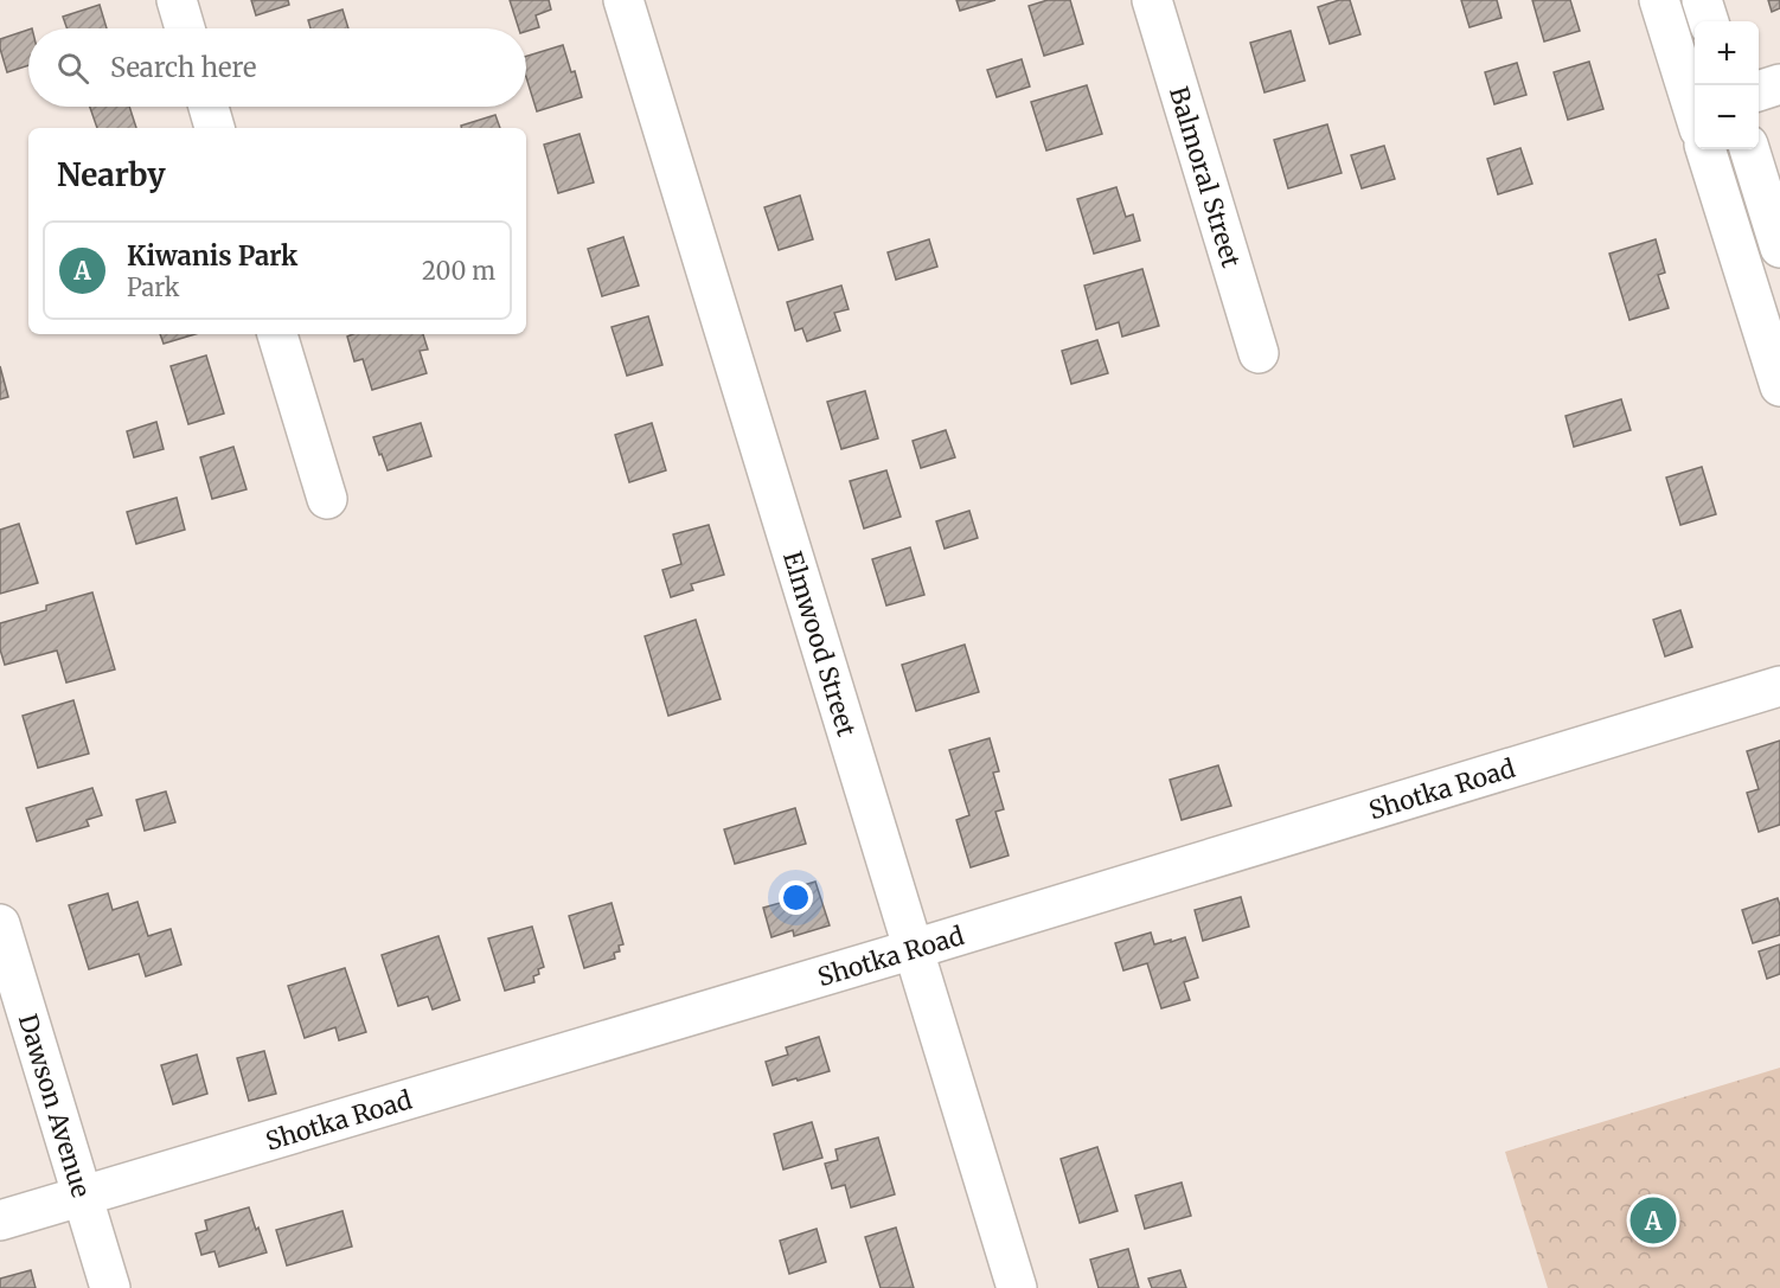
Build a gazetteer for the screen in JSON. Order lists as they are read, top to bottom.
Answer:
{
  "streets": {
    "street": [
      "Balmoral Street",
      "Elmwood Street",
      "Shotka Road",
      "Dawson Avenue"
    ]
  },
  "crossings": [
    ["Elmwood Street", "Shotka Road"],
    ["Shotka Road", "Dawson Avenue"]
  ],
  "page": {
    "map_buttons": ["+", "−"],
    "search": "Search here",
    "heading": "Nearby",
    "list": [
      {
        "mark": "A",
        "name": "Kiwanis Park",
        "note": "Park",
        "value": "200 m"
      }
    ],
    "pins": "A"
  }
}
